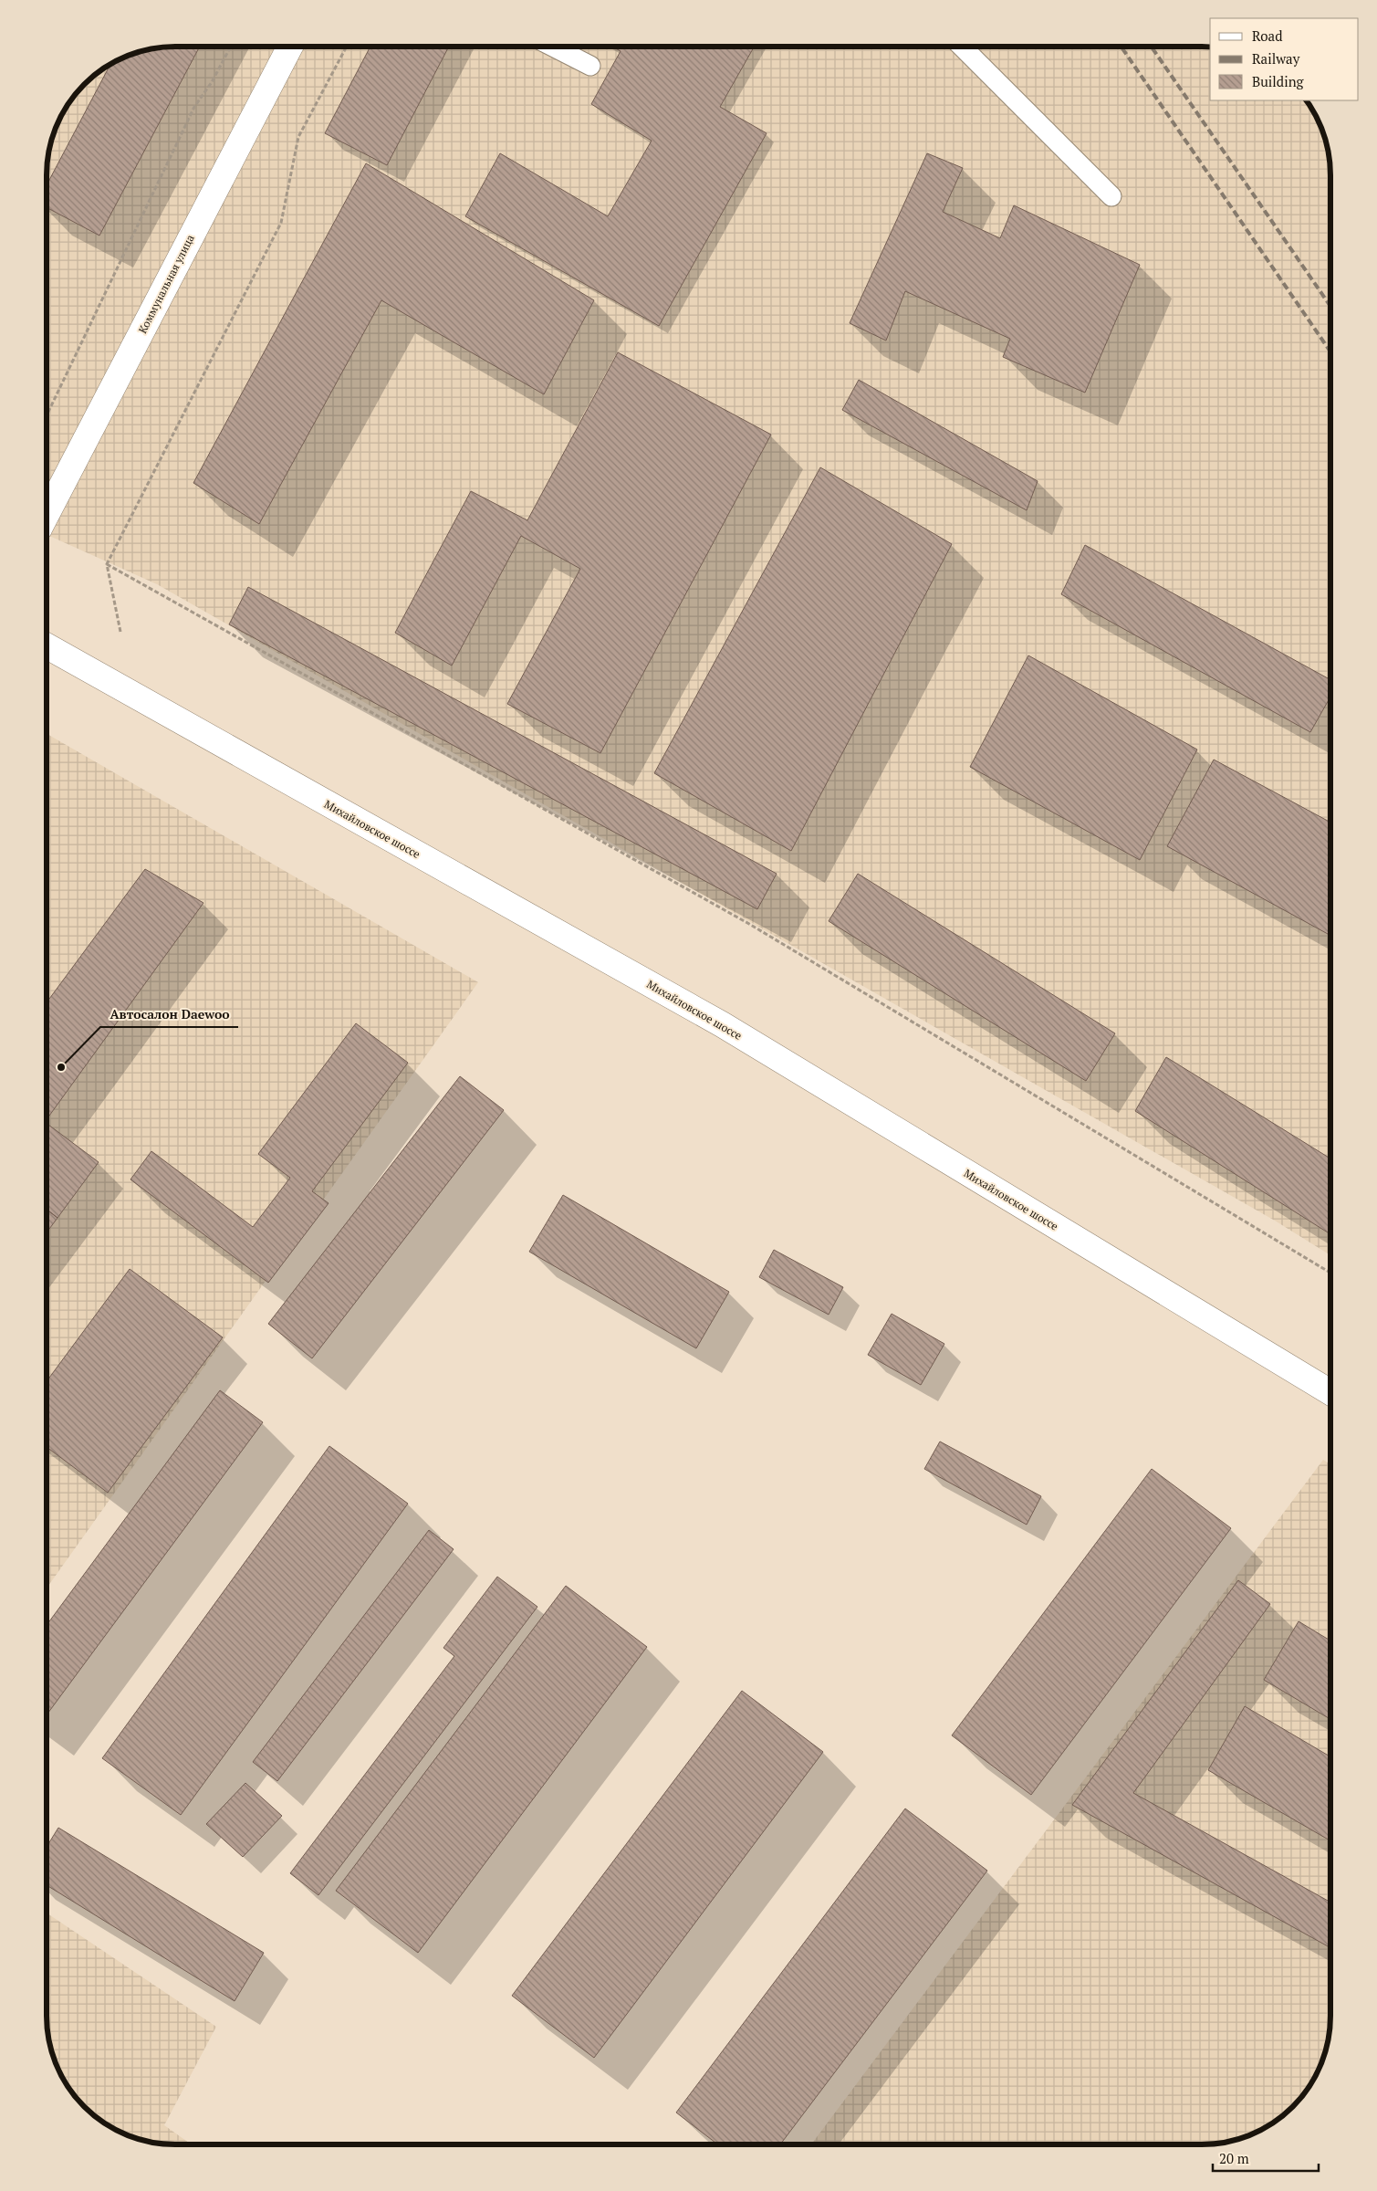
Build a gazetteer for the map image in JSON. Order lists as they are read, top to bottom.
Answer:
{
  "streets": {
    "main road": ["Коммунальная улица", "Михайловское шоссе"]
  },
  "places": ["Автосалон Daewoo"],
  "legend": ["Road", "Railway", "Building"],
  "scale_bar": "20 m"
}
